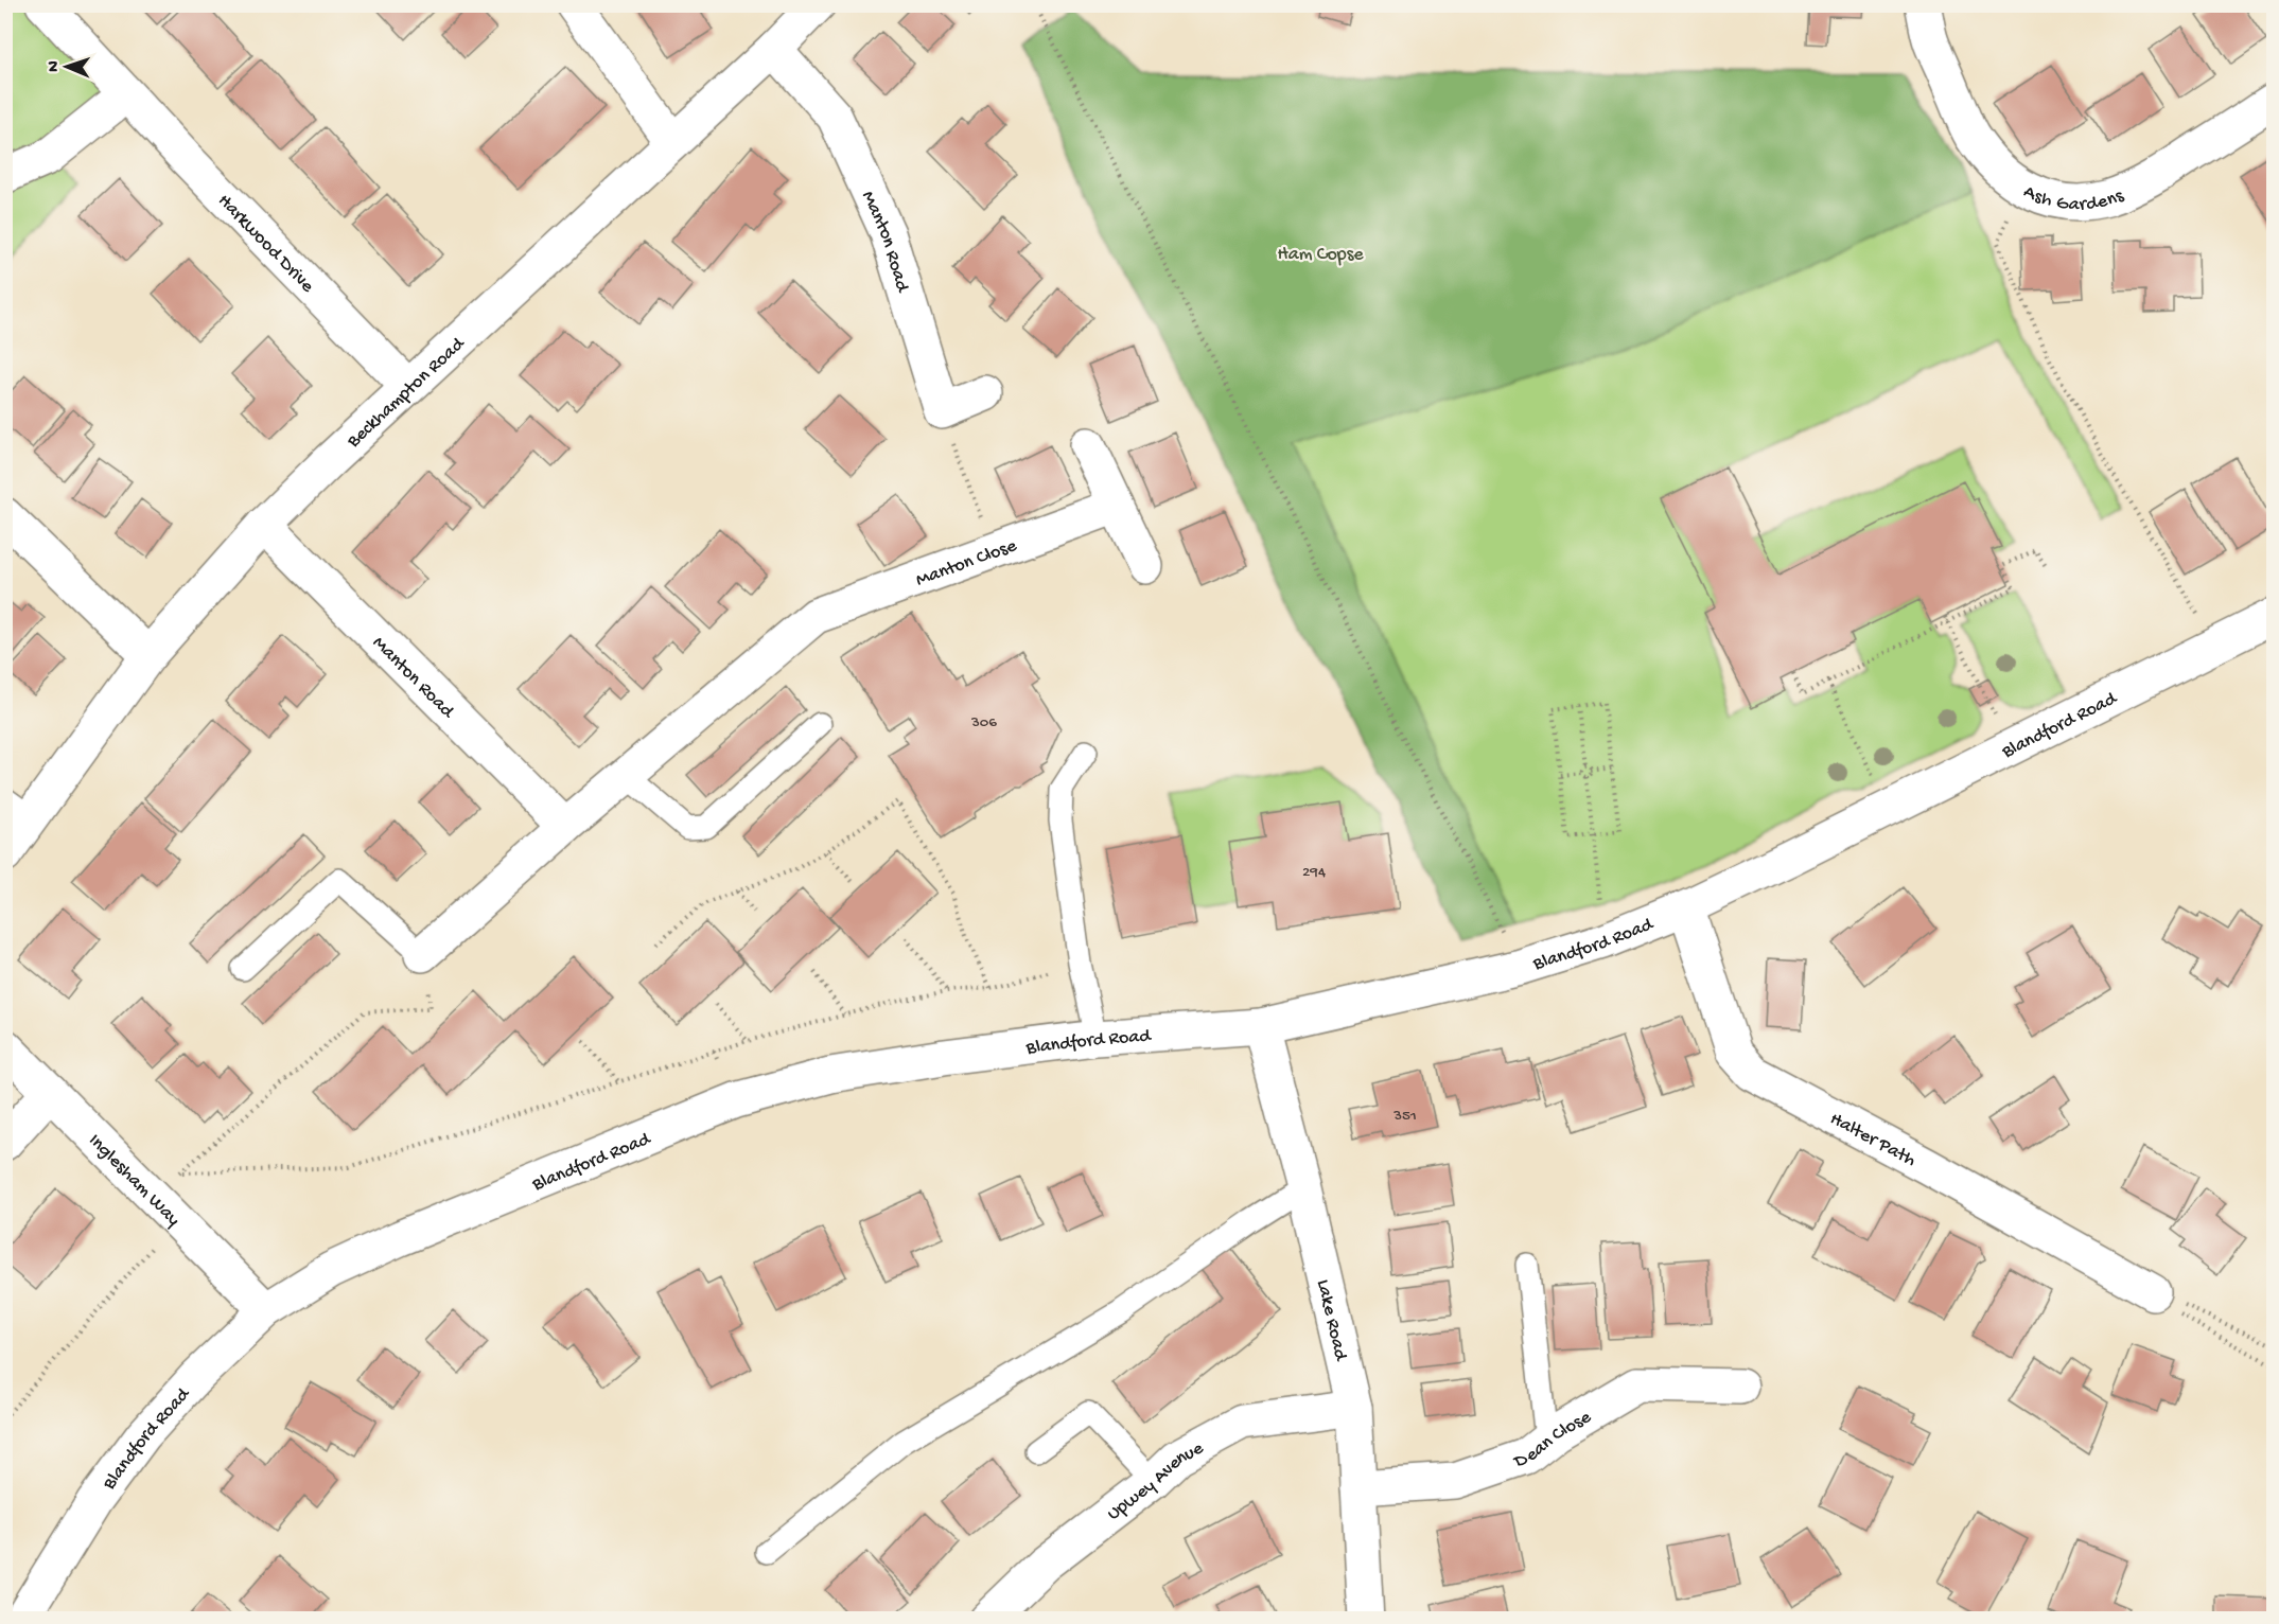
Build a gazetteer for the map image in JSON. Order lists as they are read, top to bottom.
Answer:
{
  "streets": {
    "street": [
      "Ash Gardens",
      "Manton Road",
      "Harkwood Drive",
      "Beckhampton Road",
      "Manton Close",
      "Blandford Road",
      "Halter Path",
      "Inglesham Way",
      "Lake Road",
      "Dean Close",
      "Upwey Avenue"
    ]
  },
  "crossings": [
    ["Manton Road", "Beckhampton Road"],
    ["Harkwood Drive", "Beckhampton Road"],
    ["Blandford Road", "Halter Path"],
    ["Blandford Road", "Inglesham Way"],
    ["Blandford Road", "Lake Road"],
    ["Lake Road", "Dean Close"],
    ["Lake Road", "Upwey Avenue"]
  ],
  "parks": ["Ham Copse"],
  "house_numbers": ["306", "294", "351"],
  "north": "left"
}
